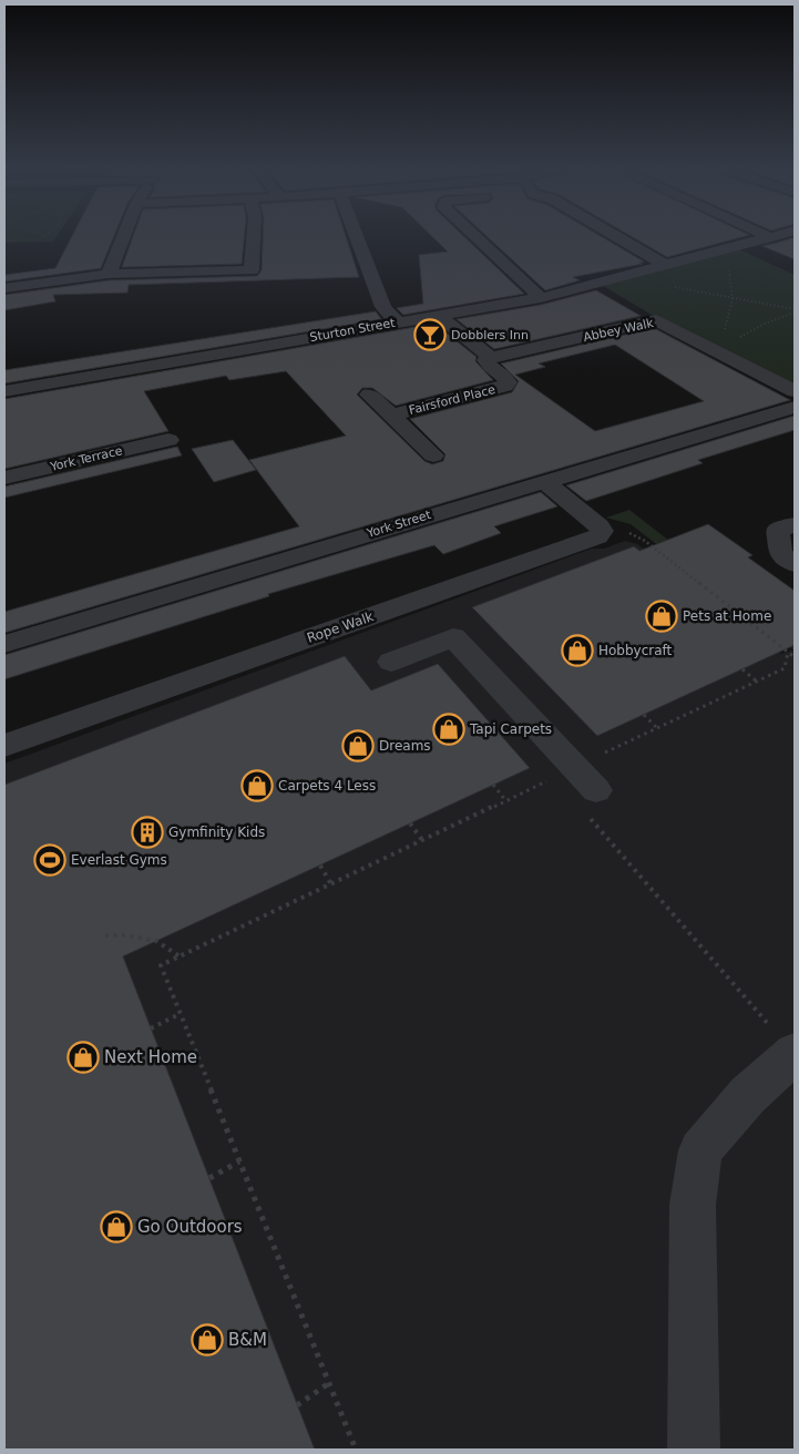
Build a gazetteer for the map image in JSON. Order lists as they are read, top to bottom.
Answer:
{
  "streets": {
    "street": [
      "Sturton Street",
      "Abbey Walk",
      "Fairsford Place",
      "York Terrace",
      "York Street",
      "Rope Walk"
    ]
  },
  "crossings": [
    ["Abbey Walk", "Fairsford Place"]
  ],
  "places": {
    "bar": ["Dobblers Inn"],
    "shop": [
      "Pets at Home",
      "Hobbycraft",
      "Tapi Carpets",
      "Dreams",
      "Carpets 4 Less",
      "Next Home",
      "Go Outdoors",
      "B&M"
    ],
    "building": ["Gymfinity Kids"],
    "sports": ["Everlast Gyms"]
  }
}
